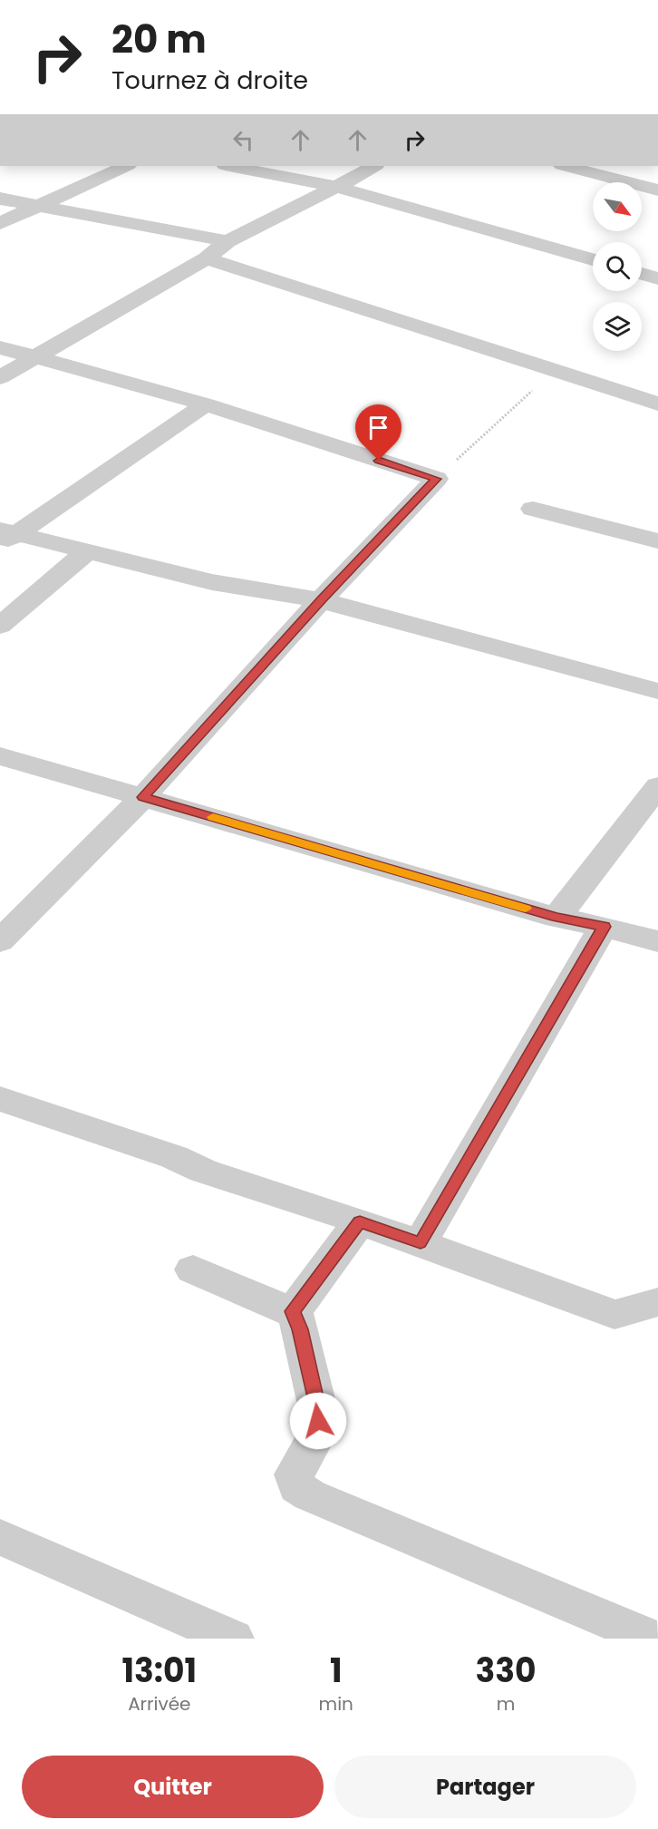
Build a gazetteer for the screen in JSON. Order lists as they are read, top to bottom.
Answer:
{
  "north": "bottom right",
  "page": {
    "turn": ["20 m", "Tournez à droite"],
    "eta": [
      "13:01",
      "Arrivée",
      "1",
      "min",
      "330",
      "m"
    ],
    "buttons": ["Quitter", "Partager"]
  }
}
